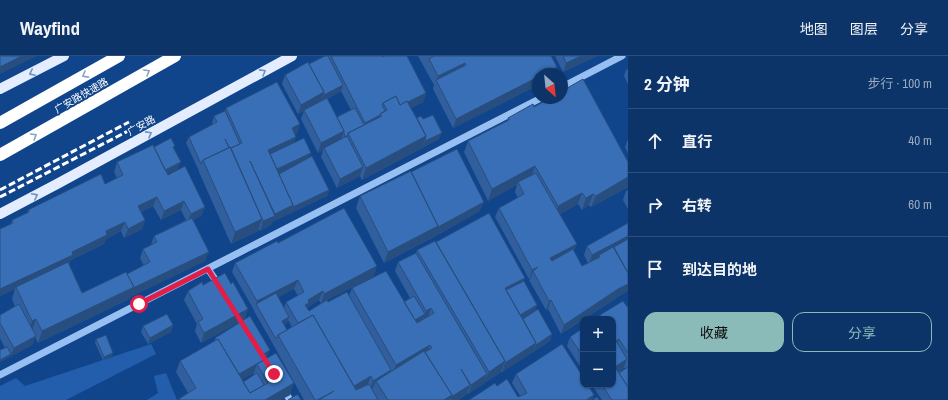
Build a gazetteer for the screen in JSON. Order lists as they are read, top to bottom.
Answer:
{
  "streets": {
    "highway": ["广安路快速路"],
    "main road": ["广安路"]
  },
  "one_way": ["广安路"],
  "north": "bottom right",
  "page": {
    "header": "Wayfind",
    "nav": ["地图", "图层", "分享"],
    "heading": ["2 分钟", "步行 · 100 m"],
    "list": [
      ["直行", "40 m"],
      ["右转", "60 m"],
      "到达目的地"
    ],
    "buttons": ["收藏", "分享"],
    "map_buttons": ["+", "−"]
  }
}
